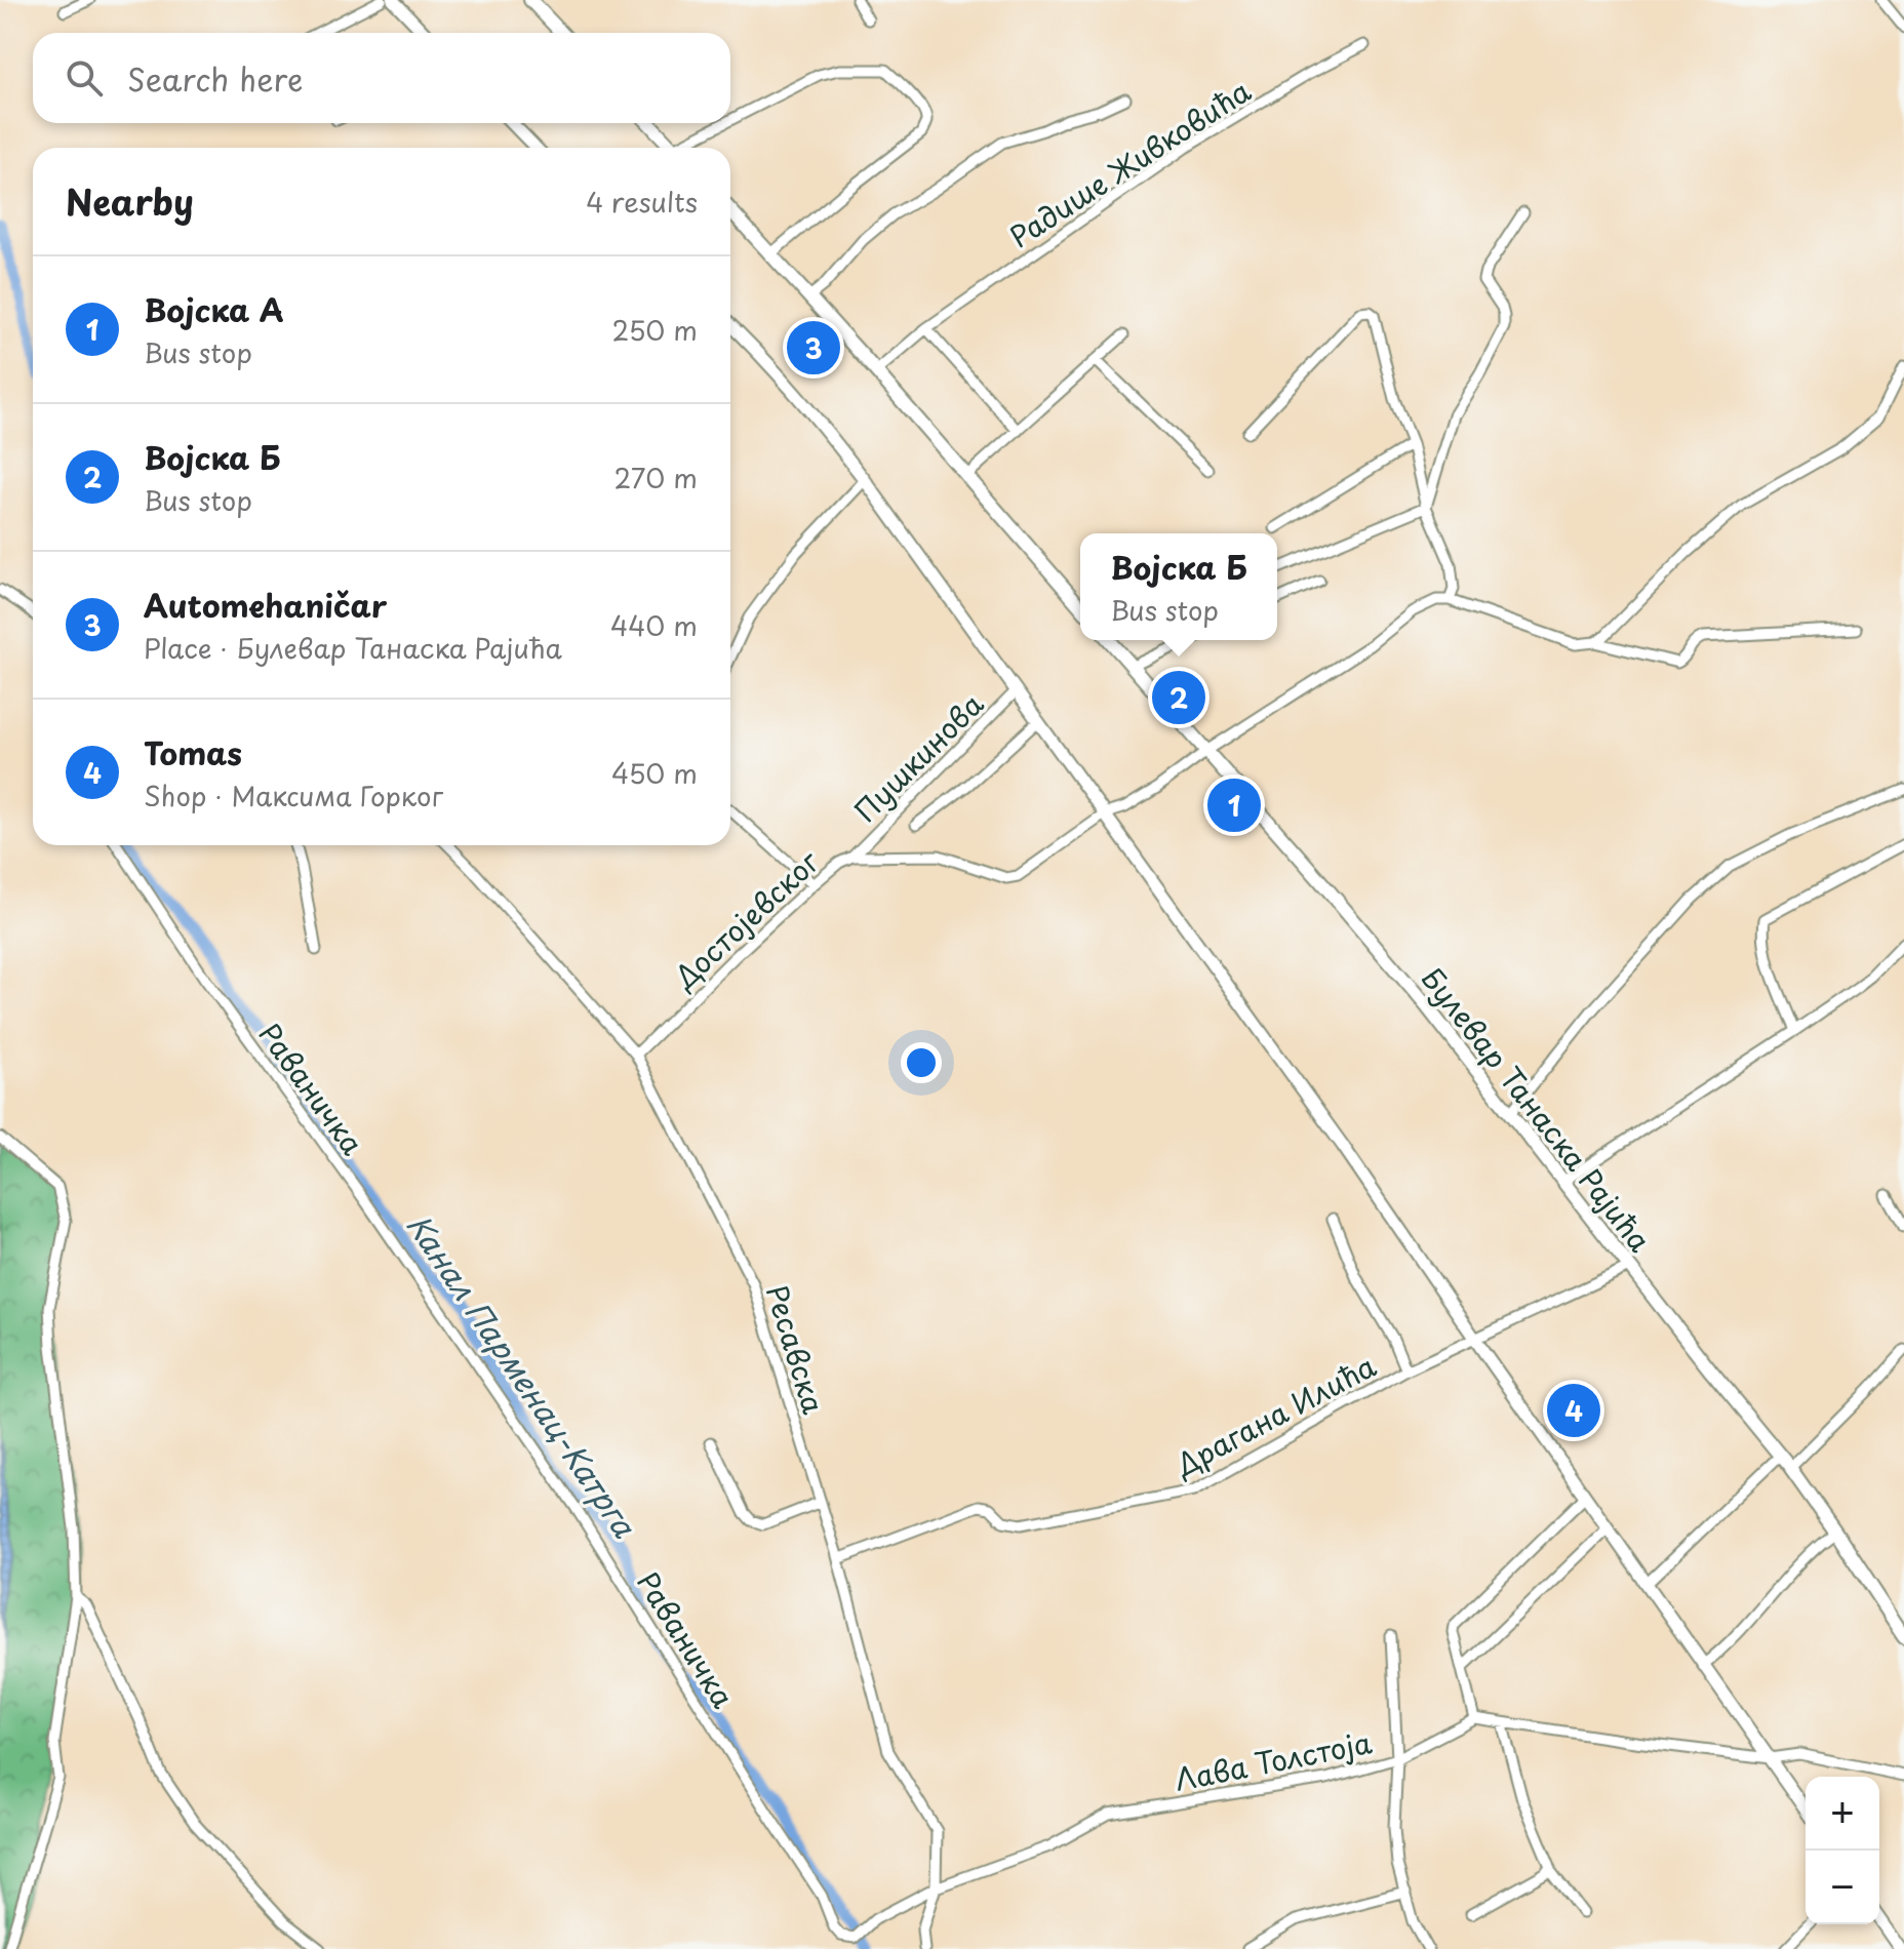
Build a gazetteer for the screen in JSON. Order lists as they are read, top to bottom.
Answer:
{
  "streets": {
    "main road": ["Булевар Танаска Рајића"],
    "street": [
      "Радише Живковића",
      "Пушкинова",
      "Достојевског",
      "Раваничка",
      "Ресавска",
      "Драгана Илића",
      "Лава Толстоја"
    ]
  },
  "crossings": [
    ["Пушкинова", "Достојевског"],
    ["Достојевског", "Булевар Танаска Рајића"],
    ["Достојевског", "Ресавска"],
    ["Раваничка", "Ресавска"],
    ["Раваничка", "Лава Толстоја"],
    ["Ресавска", "Драгана Илића"],
    ["Ресавска", "Лава Толстоја"]
  ],
  "water": ["Канал Парменац-Катрга"],
  "page": {
    "search": "Search here",
    "heading": ["Nearby", "4 results"],
    "list": [
      {
        "mark": "1",
        "name": "Војска А",
        "note": "Bus stop",
        "value": "250 m"
      },
      {
        "mark": "2",
        "name": "Војска Б",
        "note": "Bus stop",
        "value": "270 m"
      },
      {
        "mark": "3",
        "name": "Automehaničar",
        "note": "Place · Булевар Танаска Рајића",
        "value": "440 m"
      },
      {
        "mark": "4",
        "name": "Tomas",
        "note": "Shop · Максима Горког",
        "value": "450 m"
      }
    ],
    "pins": [
      "3",
      "2",
      "1",
      "4"
    ],
    "popup": ["Војска Б", "Bus stop"],
    "map_buttons": ["+", "−"]
  }
}
